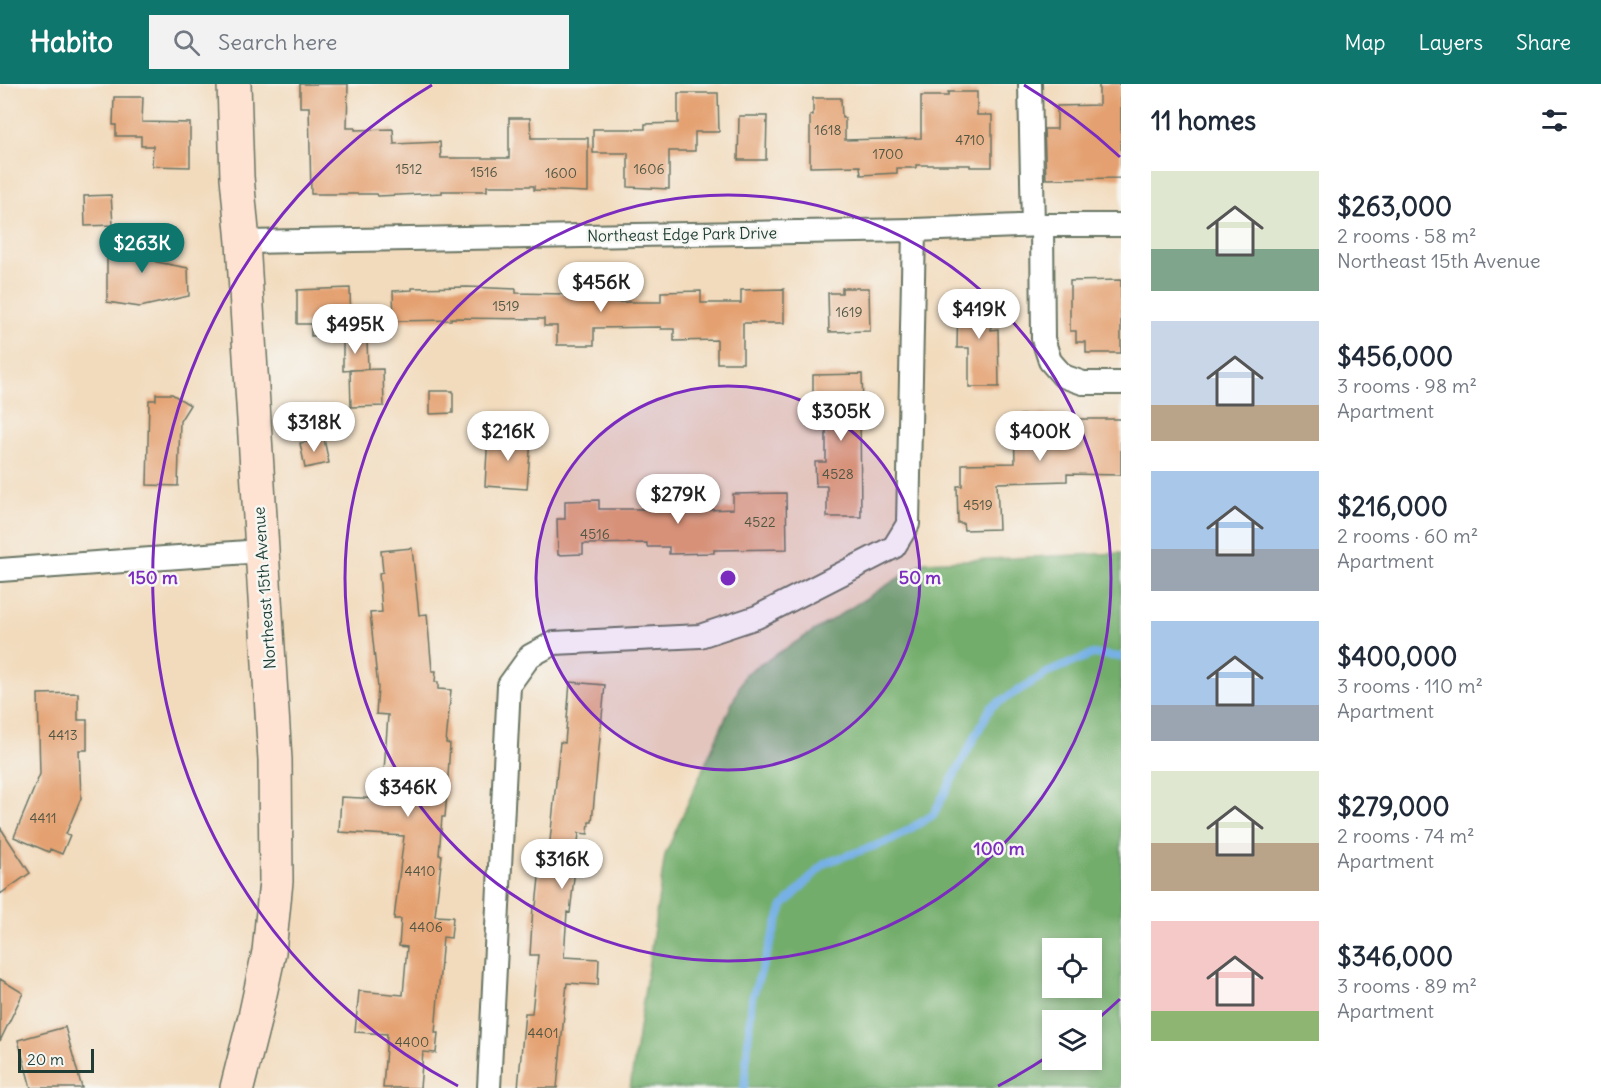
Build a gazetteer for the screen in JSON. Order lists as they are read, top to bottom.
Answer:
{
  "streets": {
    "street": ["Northeast Edge Park Drive", "Northeast 15th Avenue"]
  },
  "crossings": [
    ["Northeast Edge Park Drive", "Northeast 15th Avenue"]
  ],
  "house_numbers": [
    "1618",
    "4710",
    "1700",
    "1512",
    "1606",
    "1516",
    "1600",
    "1519",
    "1619",
    "4528",
    "4519",
    "4522",
    "4516",
    "4413",
    "4411",
    "4410",
    "4406",
    "4401",
    "4400"
  ],
  "scale_bar": "20 m",
  "page": {
    "header": "Habito",
    "search": "Search here",
    "nav": ["Map", "Layers", "Share"],
    "heading": "11 homes",
    "list": [
      {
        "name": "$263,000",
        "note": "2 rooms · 58 m² · Northeast 15th Avenue"
      },
      {
        "name": "$456,000",
        "note": "3 rooms · 98 m² · Apartment"
      },
      {
        "name": "$216,000",
        "note": "2 rooms · 60 m² · Apartment"
      },
      {
        "name": "$400,000",
        "note": "3 rooms · 110 m² · Apartment"
      },
      {
        "name": "$279,000",
        "note": "2 rooms · 74 m² · Apartment"
      },
      {
        "name": "$346,000",
        "note": "3 rooms · 89 m² · Apartment"
      }
    ],
    "price": [
      "$263K",
      "$456K",
      "$419K",
      "$495K",
      "$305K",
      "$318K",
      "$216K",
      "$400K",
      "$279K",
      "$346K",
      "$316K"
    ],
    "scale": "20 m"
  },
  "rings": ["50 m", "150 m", "100 m"]
}
